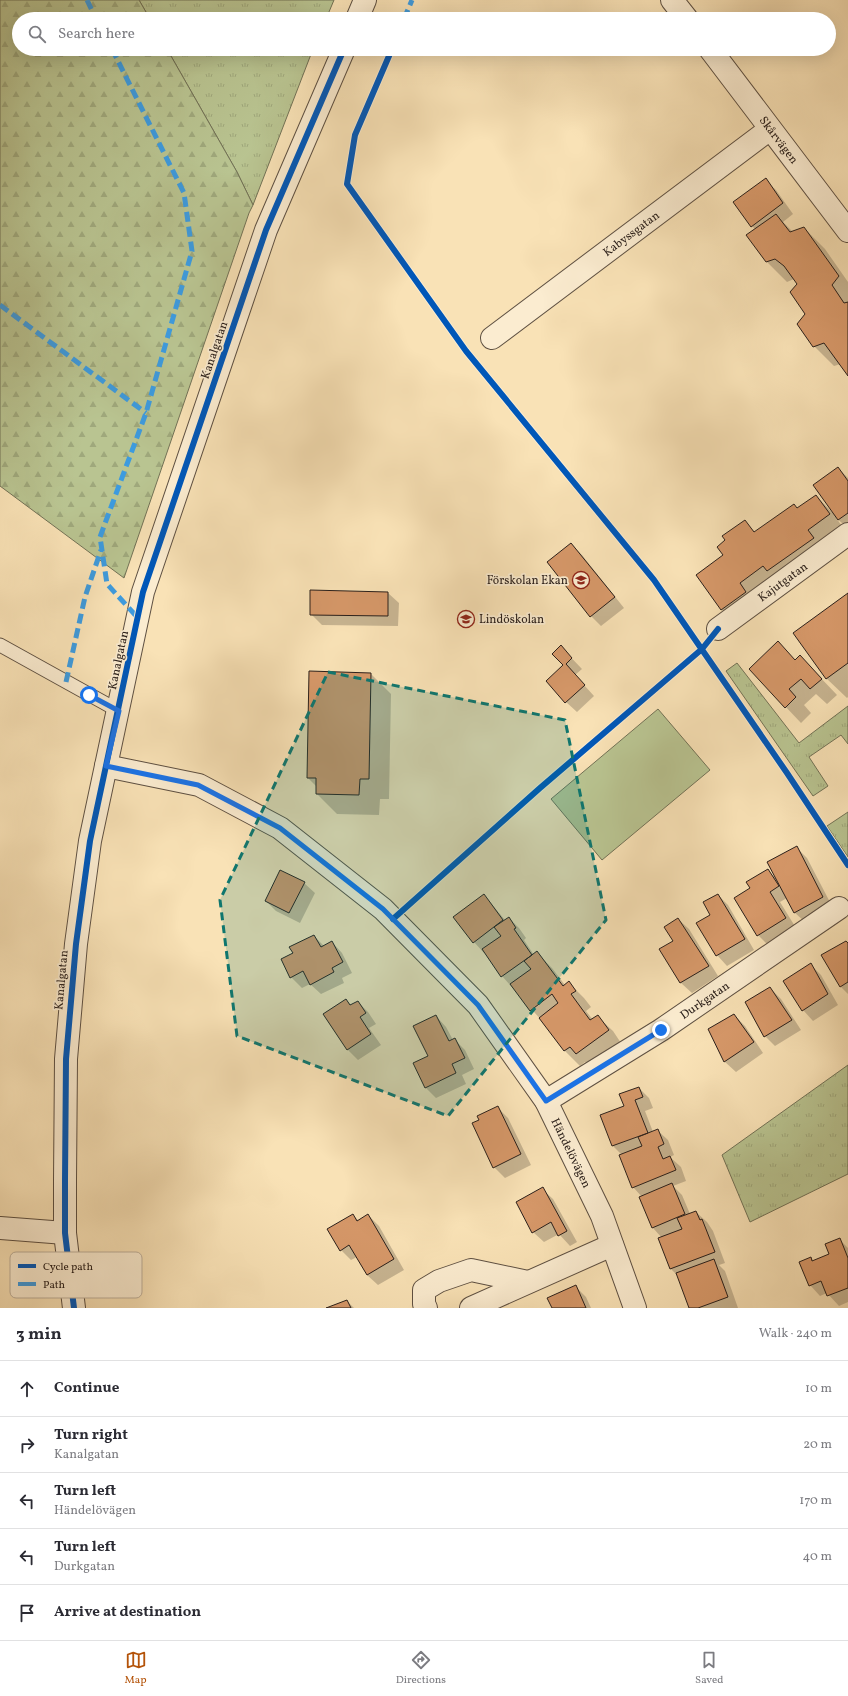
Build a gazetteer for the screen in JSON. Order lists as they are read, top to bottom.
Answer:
{
  "streets": {
    "street": [
      "Skårvägen",
      "Kabyssgatan",
      "Kanalgatan",
      "Kajutgatan",
      "Durkgatan",
      "Händelövägen"
    ]
  },
  "crossings": [
    ["Skårvägen", "Kabyssgatan"],
    ["Kanalgatan", "Händelövägen"],
    ["Durkgatan", "Händelövägen"]
  ],
  "places": {
    "school or university": ["Förskolan Ekan", "Lindöskolan"]
  },
  "legend": ["Cycle path", "Path"],
  "page": {
    "search": "Search here",
    "heading": ["3 min", "Walk · 240 m"],
    "list": [
      ["Continue", "10 m"],
      ["Turn right", "Kanalgatan", "20 m"],
      ["Turn left", "Händelövägen", "170 m"],
      ["Turn left", "Durkgatan", "40 m"],
      "Arrive at destination"
    ],
    "nav": ["Map", "Directions", "Saved"]
  }
}
